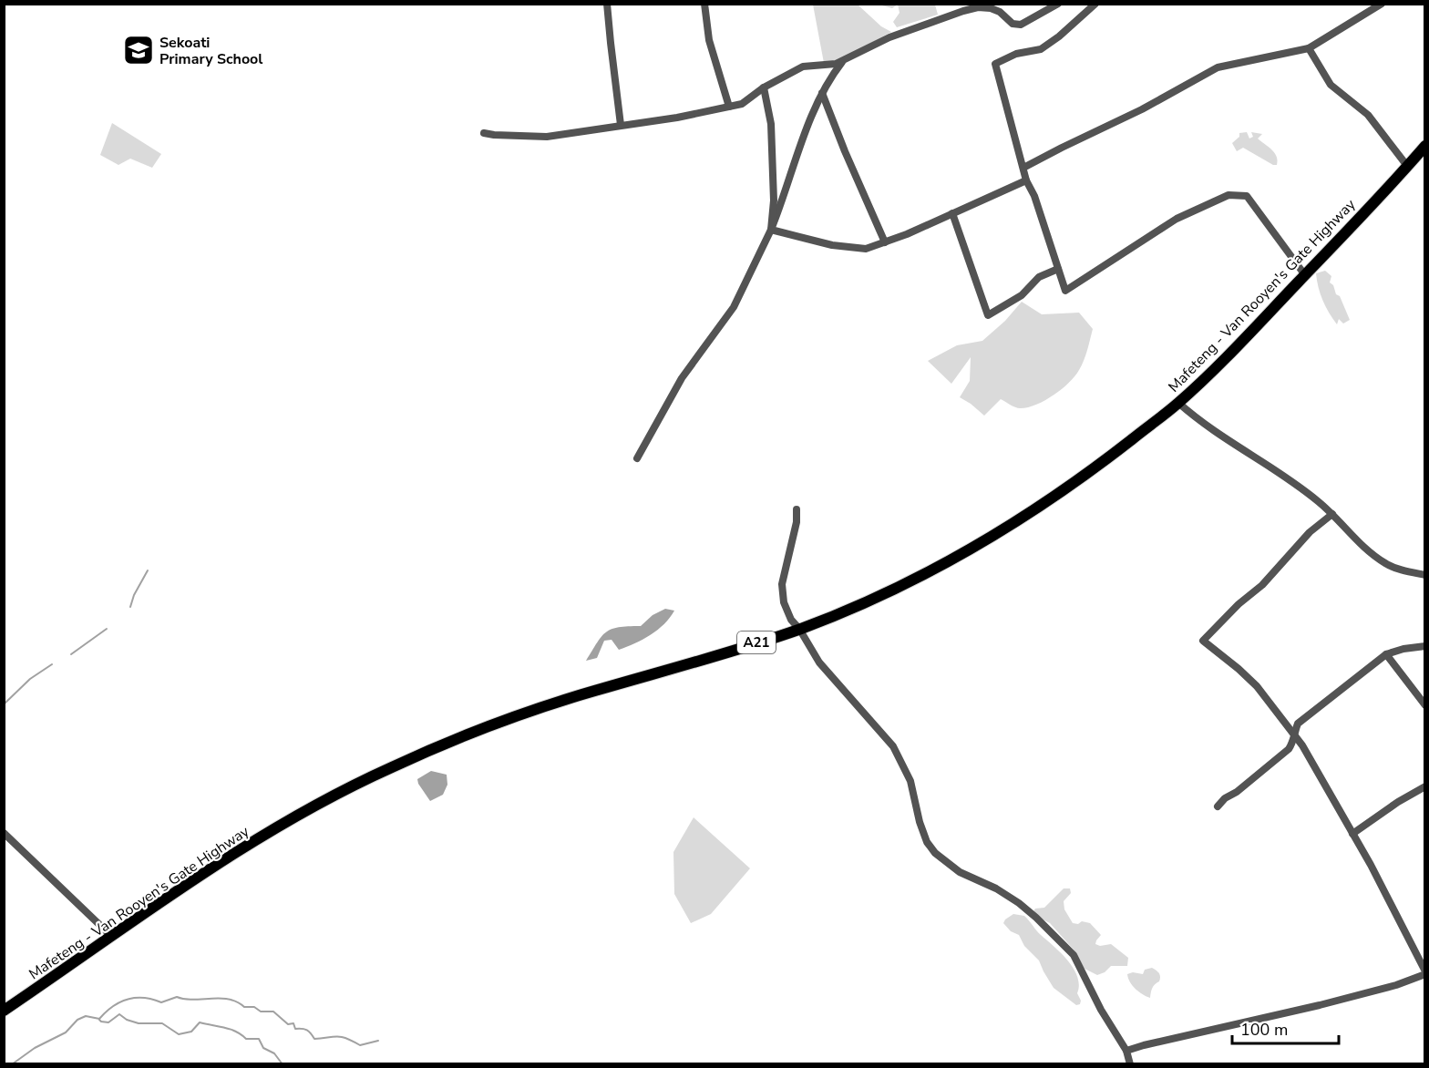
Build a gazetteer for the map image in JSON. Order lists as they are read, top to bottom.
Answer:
{
  "streets": {
    "main road": ["Mafeteng - Van Rooyen's Gate Highway", "A21"]
  },
  "places": {
    "school or university": ["Sekoati Primary School"]
  },
  "scale_bar": "100 m"
}
